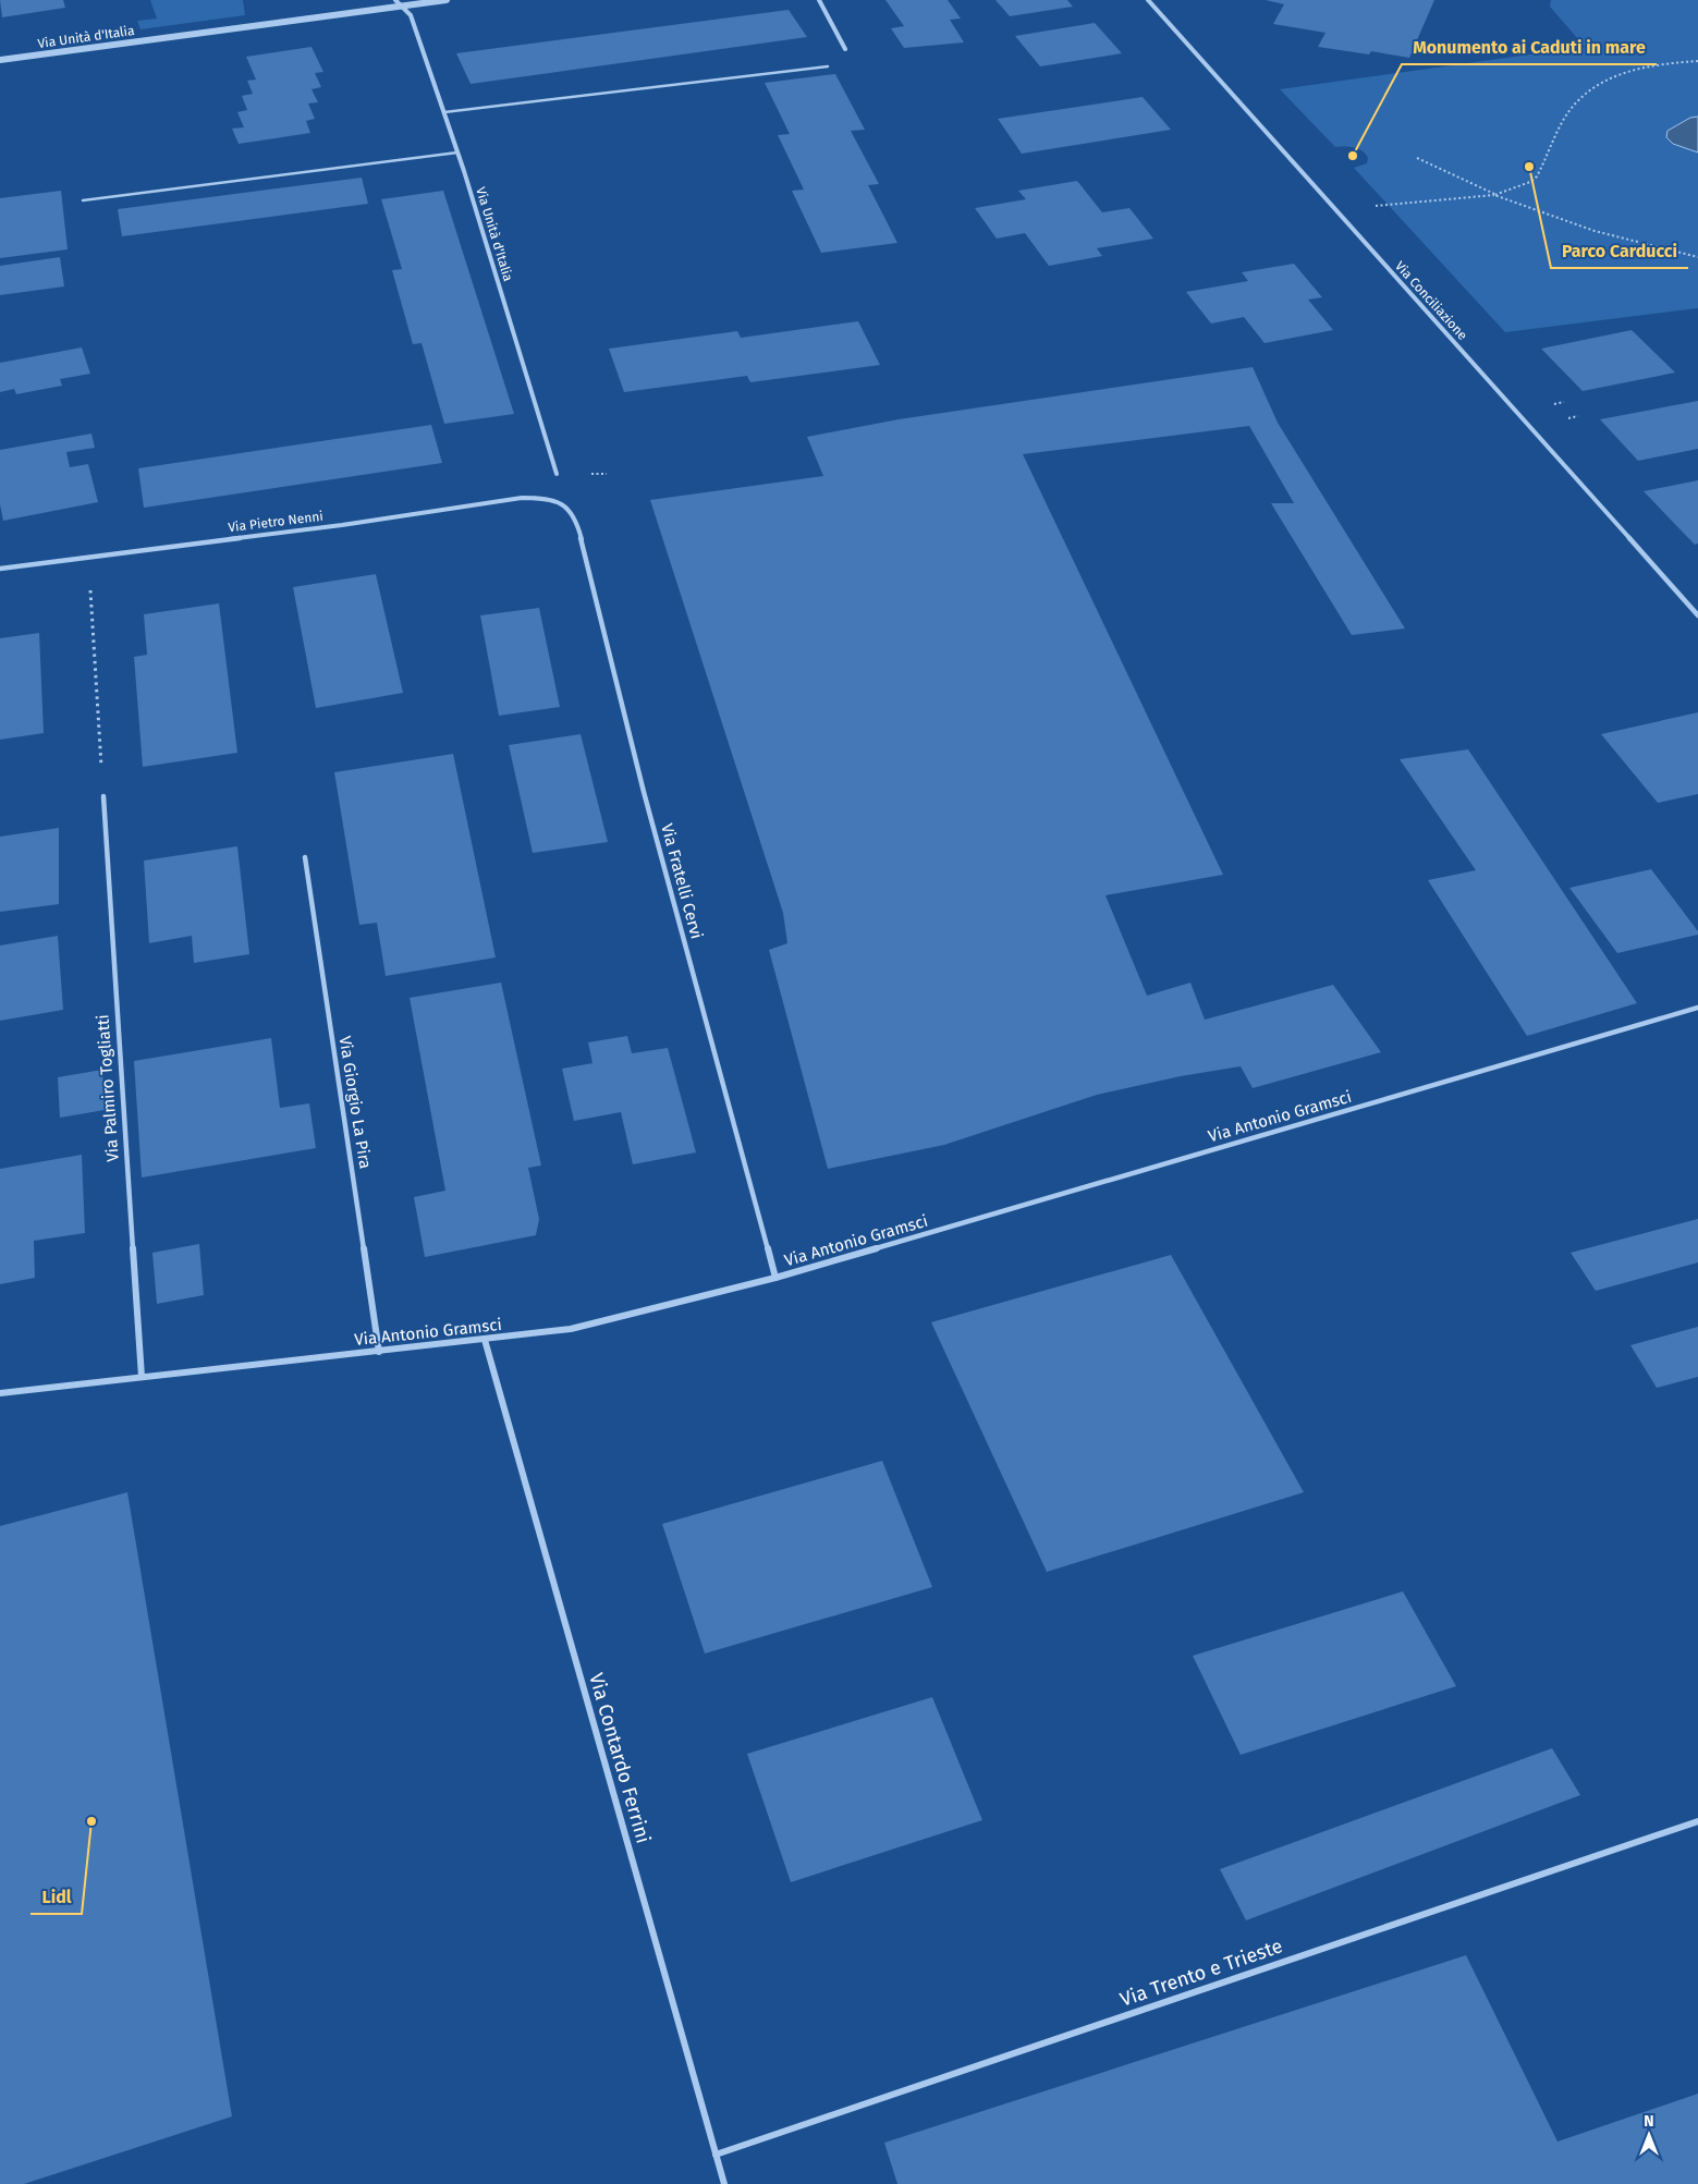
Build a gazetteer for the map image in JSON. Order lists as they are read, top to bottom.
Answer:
{
  "streets": {
    "street": [
      "Via Unità d'Italia",
      "Via Conciliazione",
      "Via Pietro Nenni",
      "Via Fratelli Cervi",
      "Via Palmiro Togliatti",
      "Via Giorgio La Pira",
      "Via Antonio Gramsci",
      "Via Contardo Ferrini",
      "Via Trento e Trieste"
    ]
  },
  "crossings": [
    ["Via Pietro Nenni", "Via Fratelli Cervi"],
    ["Via Fratelli Cervi", "Via Antonio Gramsci"],
    ["Via Palmiro Togliatti", "Via Antonio Gramsci"],
    ["Via Giorgio La Pira", "Via Antonio Gramsci"],
    ["Via Antonio Gramsci", "Via Contardo Ferrini"],
    ["Via Contardo Ferrini", "Via Trento e Trieste"]
  ],
  "places": ["Monumento ai Caduti in mare", "Parco Carducci", "Lidl"],
  "north": "top"
}
